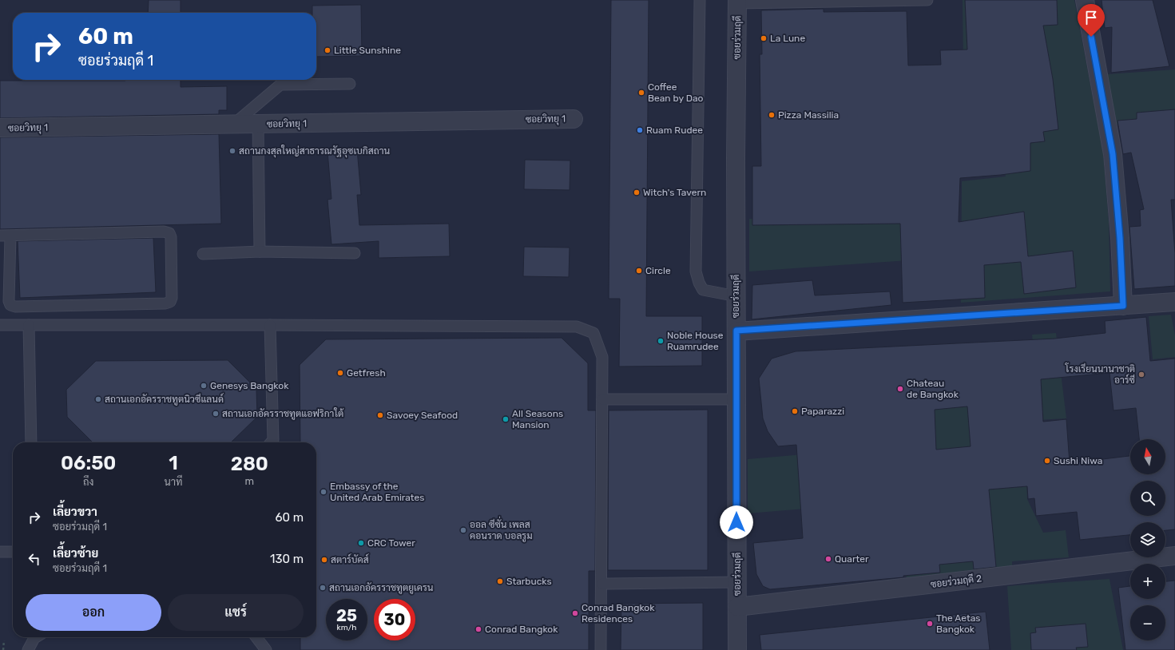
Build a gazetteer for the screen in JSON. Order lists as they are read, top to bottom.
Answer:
{
  "streets": {
    "street": ["ซอยร่วมฤดี", "ซอยวิทยุ 1", "ซอยร่วมฤดี 2"]
  },
  "crossings": [
    ["ซอยร่วมฤดี", "ซอยร่วมฤดี 2"]
  ],
  "places": [
    "La Lune",
    "Little Sunshine",
    "Coffee Bean by Dao",
    "Pizza Massilia",
    "Ruam Rudee",
    "สถานกงสุลใหญ่สาธารณรัฐอุซเบกิสถาน",
    "Witch's Tavern",
    "Circle",
    "Noble House Ruamrudee",
    "Getfresh",
    "โรงเรียนนานาชาติ อาร์ซี",
    "Genesys Bangkok",
    "Chateau de Bangkok",
    "สถานเอกอัครราชทูตนิวซีแลนด์",
    "Paparazzi",
    "สถานเอกอัครราชทูตแอฟริกาใต้",
    "Savoey Seafood",
    "All Seasons Mansion",
    "Sushi Niwa",
    "Embassy of the United Arab Emirates",
    "ออล ซีซั่น เพลส คอนราด บอลรูม",
    "CRC Tower",
    "Quarter",
    "สตาร์บัคส์",
    "Starbucks",
    "สถานเอกอัครราชทูตยูเครน",
    "Conrad Bangkok Residences",
    "The Aetas Bangkok",
    "Conrad Bangkok"
  ],
  "north": "top",
  "page": {
    "turn": ["60 m", "ซอยร่วมฤดี 1"],
    "map_buttons": ["+", "−"],
    "eta": [
      "06:50",
      "ถึง",
      "1",
      "นาที",
      "280",
      "m"
    ],
    "list": [
      {
        "name": "เลี้ยวขวา",
        "note": "ซอยร่วมฤดี 1",
        "value": "60 m"
      },
      {
        "name": "เลี้ยวซ้าย",
        "note": "ซอยร่วมฤดี 1",
        "value": "130 m"
      }
    ],
    "buttons": ["ออก", "แชร์"],
    "speed": "25 km/h",
    "limit": "30"
  }
}
